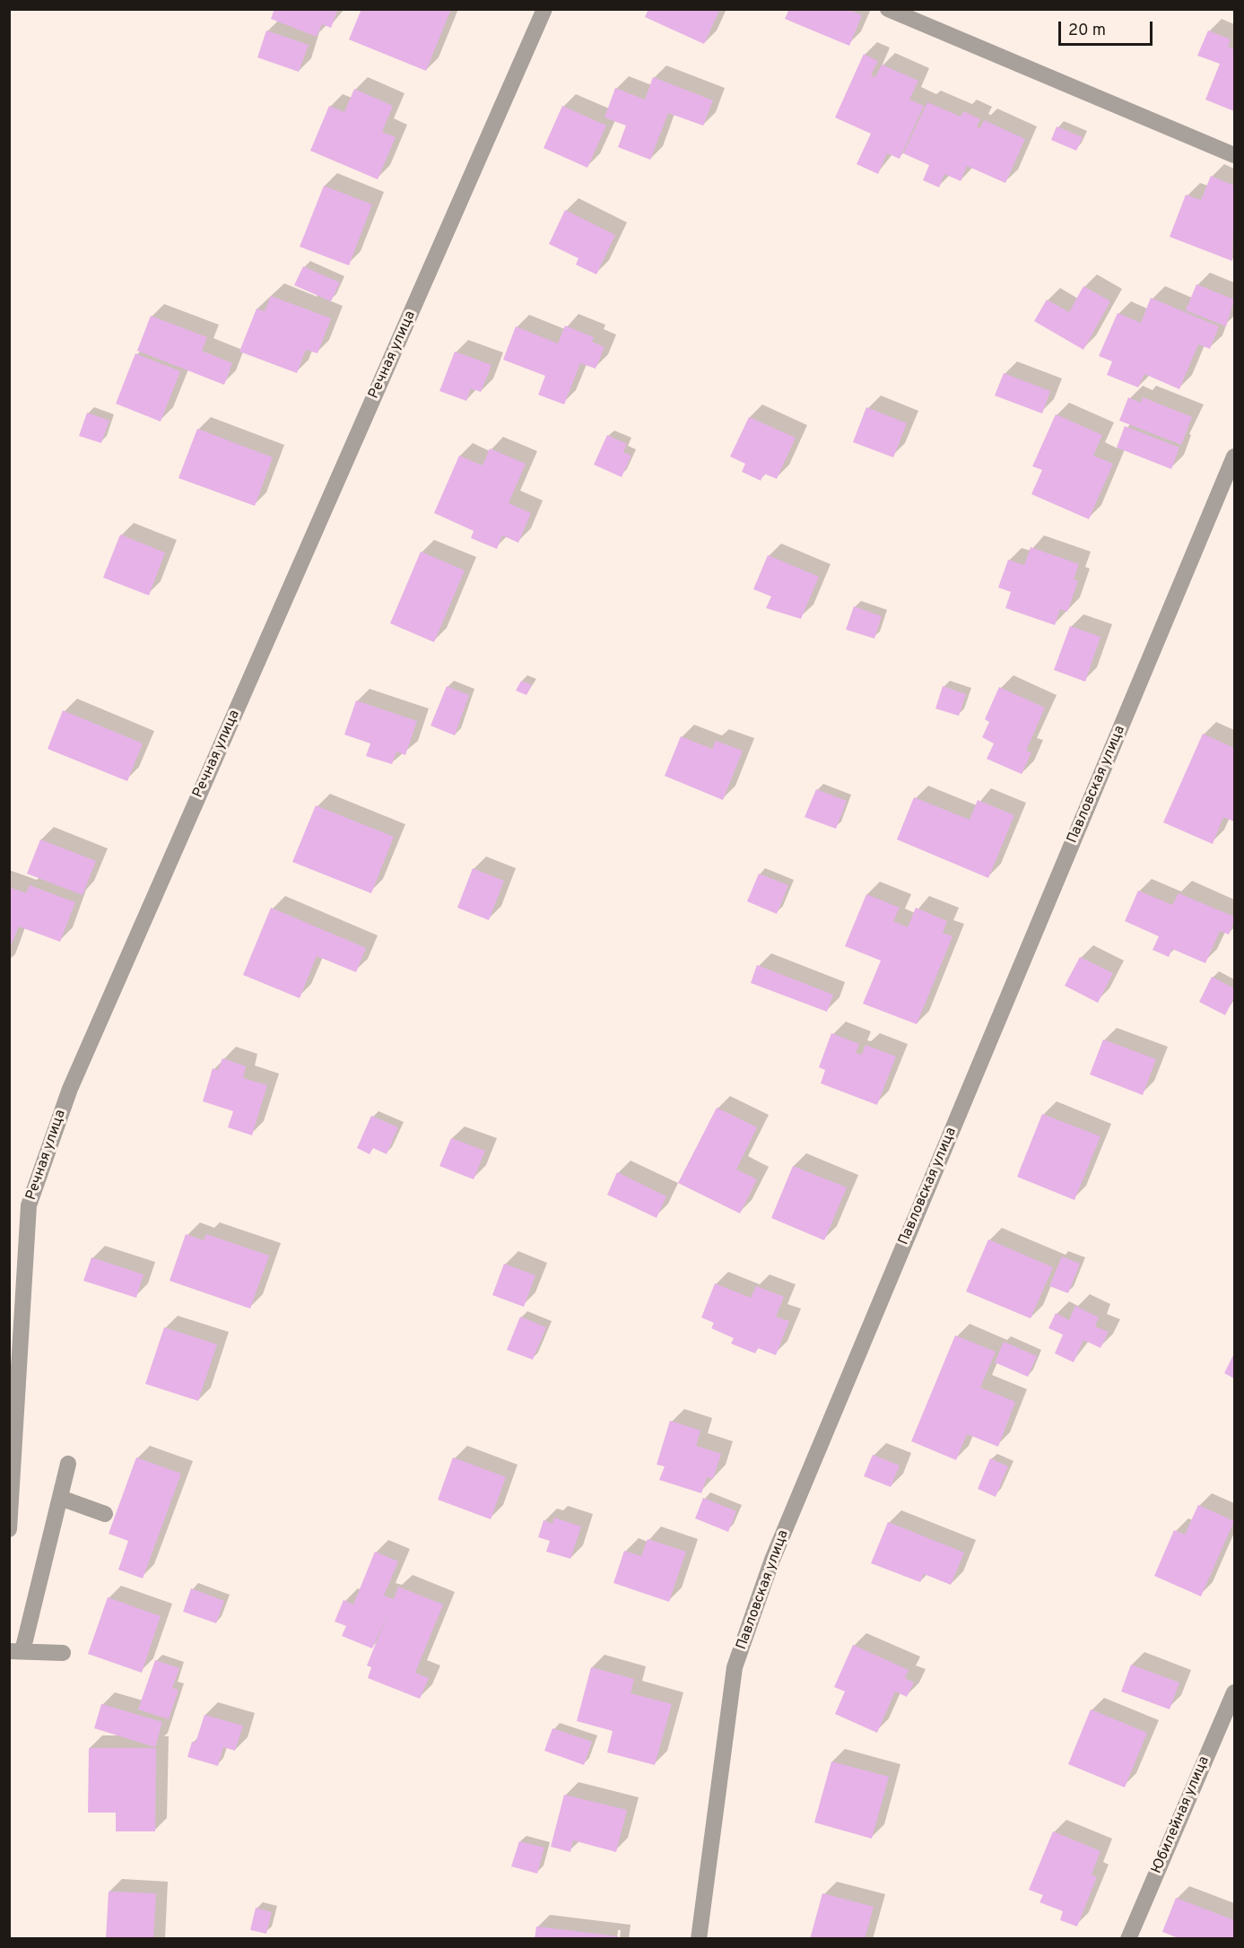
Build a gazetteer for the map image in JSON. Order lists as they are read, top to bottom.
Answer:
{
  "streets": {
    "street": ["Речная улица", "Павловская улица", "Юбилейная улица"]
  },
  "scale_bar": "20 m"
}
